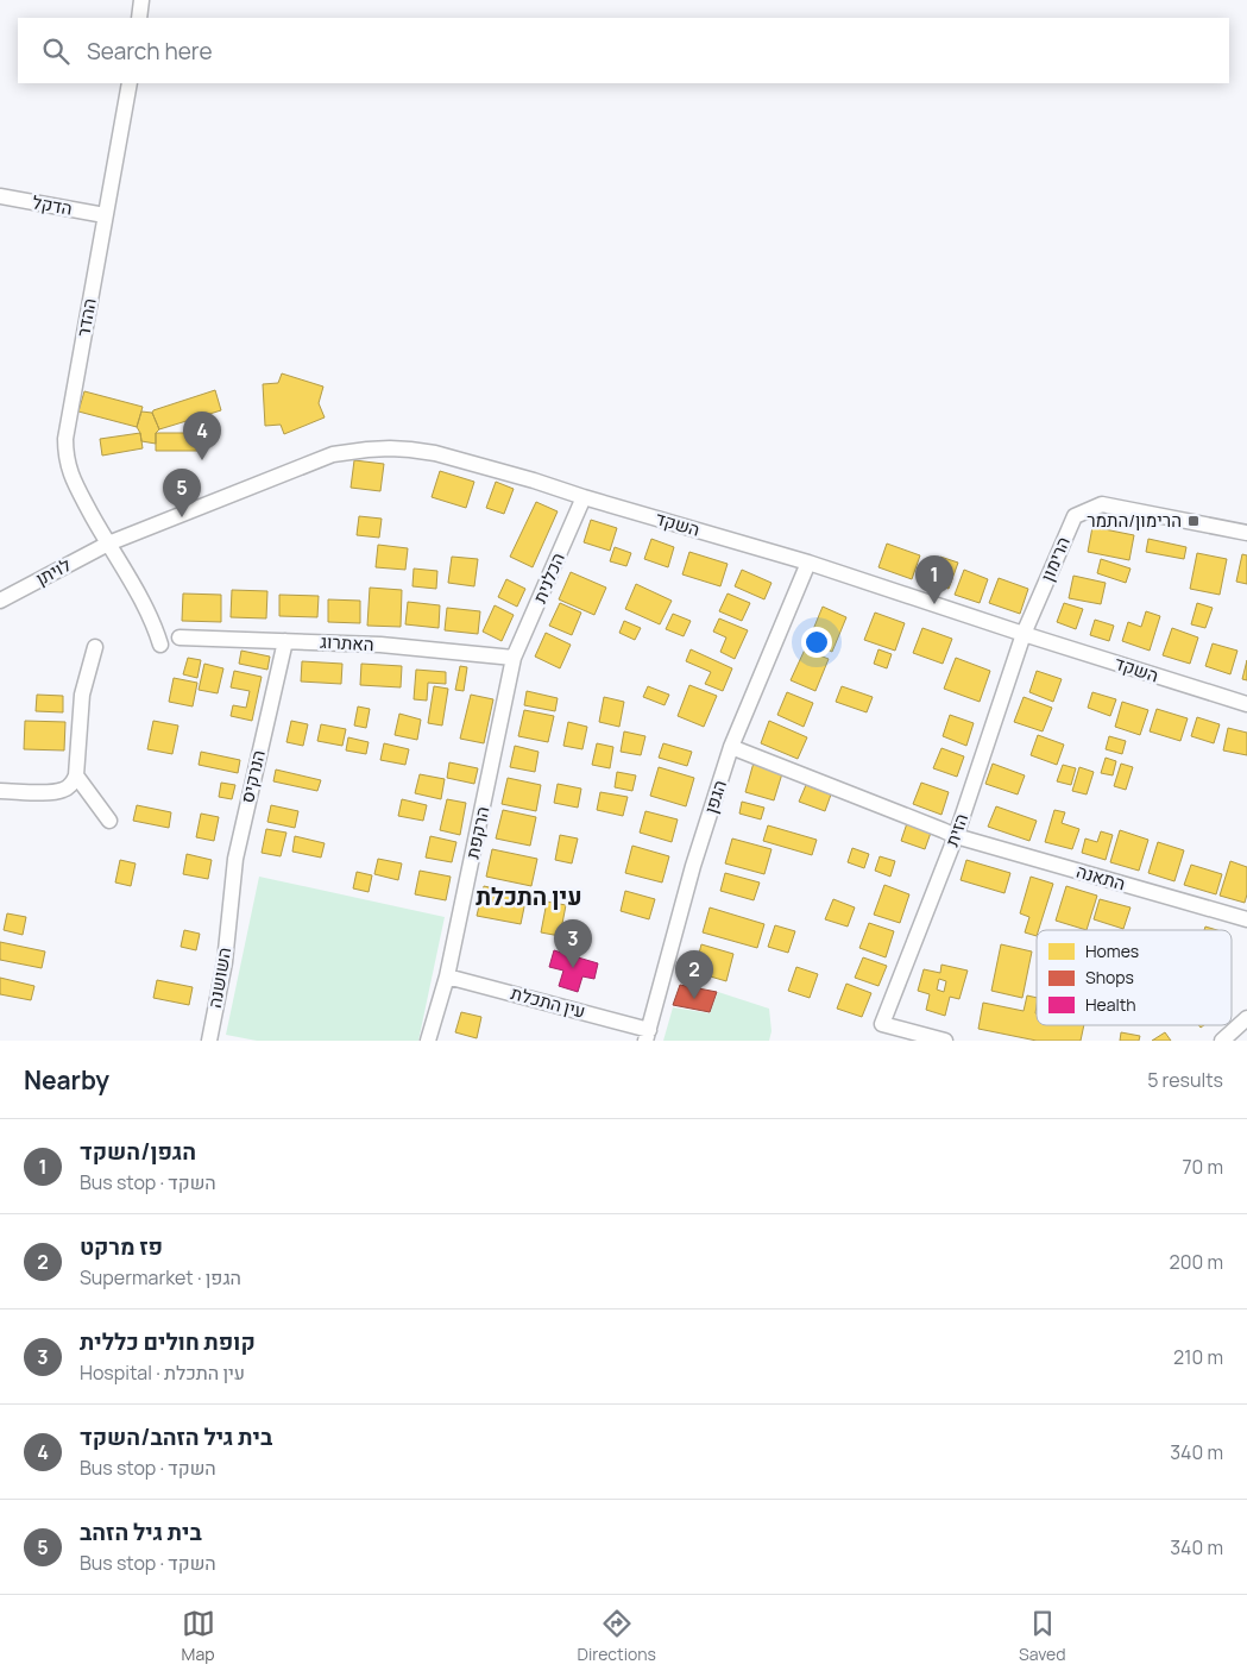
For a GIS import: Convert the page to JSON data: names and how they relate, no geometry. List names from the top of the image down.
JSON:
{
  "streets": {
    "street": [
      "הדקל",
      "ההדר",
      "השקד",
      "הרימון",
      "לויתן",
      "הכלנית",
      "האתרוג",
      "הנרקיס",
      "הגפן",
      "הזית",
      "הרקפת",
      "התאנה",
      "השושנה",
      "עין התכלת"
    ]
  },
  "crossings": [
    ["הדקל", "ההדר"],
    ["ההדר", "השקד"],
    ["ההדר", "לויתן"],
    ["השקד", "הרימון"],
    ["השקד", "לויתן"],
    ["השקד", "הכלנית"],
    ["השקד", "הגפן"],
    ["השקד", "הזית"],
    ["הרימון", "הזית"],
    ["הכלנית", "האתרוג"],
    ["הכלנית", "הרקפת"],
    ["האתרוג", "הנרקיס"],
    ["האתרוג", "הרקפת"],
    ["הנרקיס", "השושנה"],
    ["הגפן", "התאנה"],
    ["הגפן", "עין התכלת"],
    ["הזית", "התאנה"],
    ["הרקפת", "עין התכלת"]
  ],
  "districts": ["עין התכלת"],
  "places": {
    "transit": ["הרימון/התמר"]
  },
  "legend": ["Homes", "Shops", "Health"],
  "page": {
    "search": "Search here",
    "pins": [
      "4",
      "5",
      "1",
      "3",
      "2"
    ],
    "heading": ["Nearby", "5 results"],
    "list": [
      {
        "mark": "1",
        "name": "הגפן/השקד",
        "note": "Bus stop · השקד",
        "value": "70 m"
      },
      {
        "mark": "2",
        "name": "פז מרקט",
        "note": "Supermarket · הגפן",
        "value": "200 m"
      },
      {
        "mark": "3",
        "name": "קופת חולים כללית",
        "note": "Hospital · עין התכלת",
        "value": "210 m"
      },
      {
        "mark": "4",
        "name": "בית גיל הזהב/השקד",
        "note": "Bus stop · השקד",
        "value": "340 m"
      },
      {
        "mark": "5",
        "name": "בית גיל הזהב",
        "note": "Bus stop · השקד",
        "value": "340 m"
      }
    ],
    "nav": ["Map", "Directions", "Saved"]
  }
}
